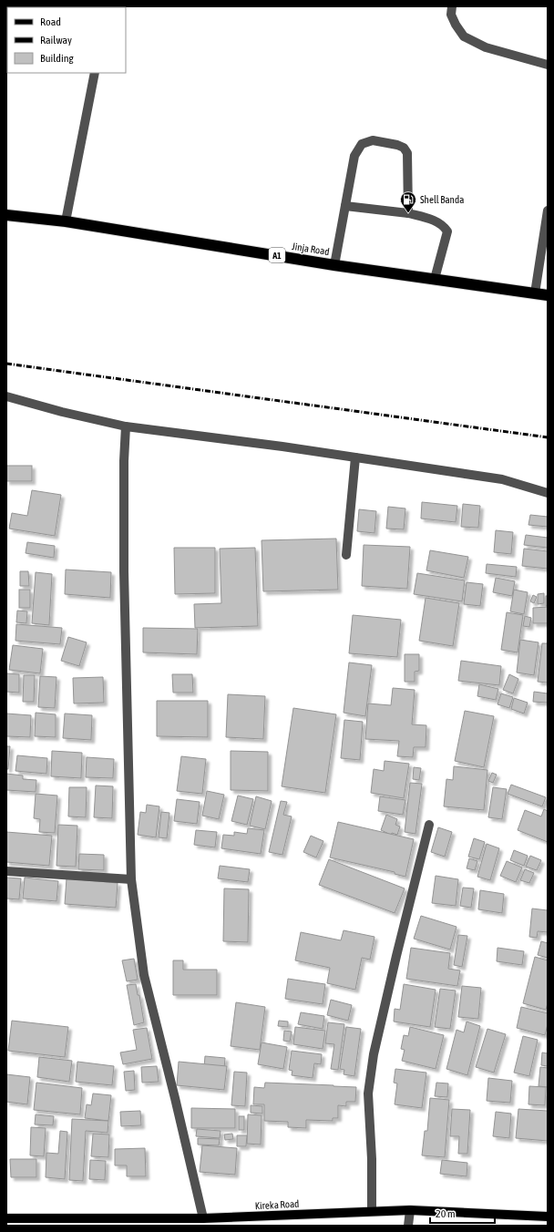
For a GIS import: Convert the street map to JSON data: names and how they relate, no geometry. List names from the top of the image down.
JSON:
{
  "streets": {
    "highway": ["Jinja Road", "A1"],
    "main road": ["Kireka Road"]
  },
  "places": {
    "fuel station": ["Shell Banda"]
  },
  "legend": ["Road", "Railway", "Building"],
  "scale_bar": "20 m"
}
